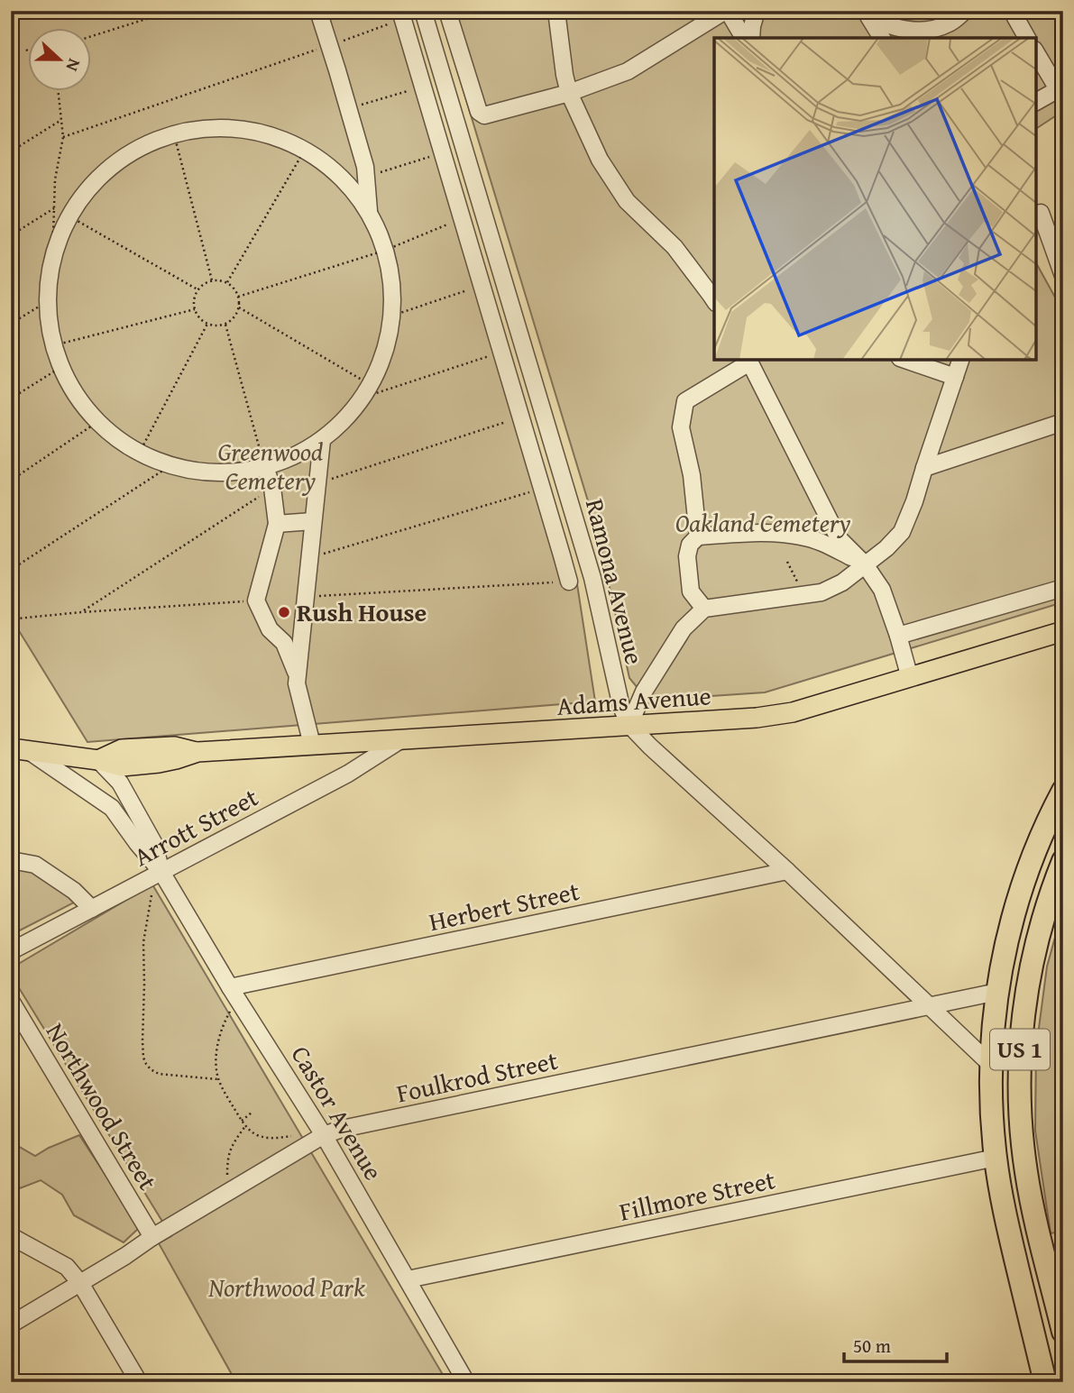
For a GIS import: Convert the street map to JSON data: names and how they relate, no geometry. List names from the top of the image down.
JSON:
{
  "streets": {
    "highway": ["US 1"],
    "main road": ["Adams Avenue", "Castor Avenue"],
    "street": [
      "Ramona Avenue",
      "Arrott Street",
      "Herbert Street",
      "Foulkrod Street",
      "Northwood Street",
      "Fillmore Street"
    ]
  },
  "crossings": [
    ["Ramona Avenue", "Adams Avenue"],
    ["Ramona Avenue", "Herbert Street"],
    ["Ramona Avenue", "US 1"],
    ["Ramona Avenue", "Foulkrod Street"],
    ["Adams Avenue", "Arrott Street"],
    ["Adams Avenue", "Castor Avenue"],
    ["Arrott Street", "Castor Avenue"],
    ["Herbert Street", "Castor Avenue"],
    ["US 1", "Foulkrod Street"],
    ["US 1", "Fillmore Street"],
    ["Foulkrod Street", "Northwood Street"],
    ["Foulkrod Street", "Castor Avenue"],
    ["Castor Avenue", "Fillmore Street"]
  ],
  "parks": ["Greenwood Cemetery", "Oakland Cemetery", "Northwood Park"],
  "places": ["Rush House"],
  "scale_bar": "50 m",
  "north": "right"
}
